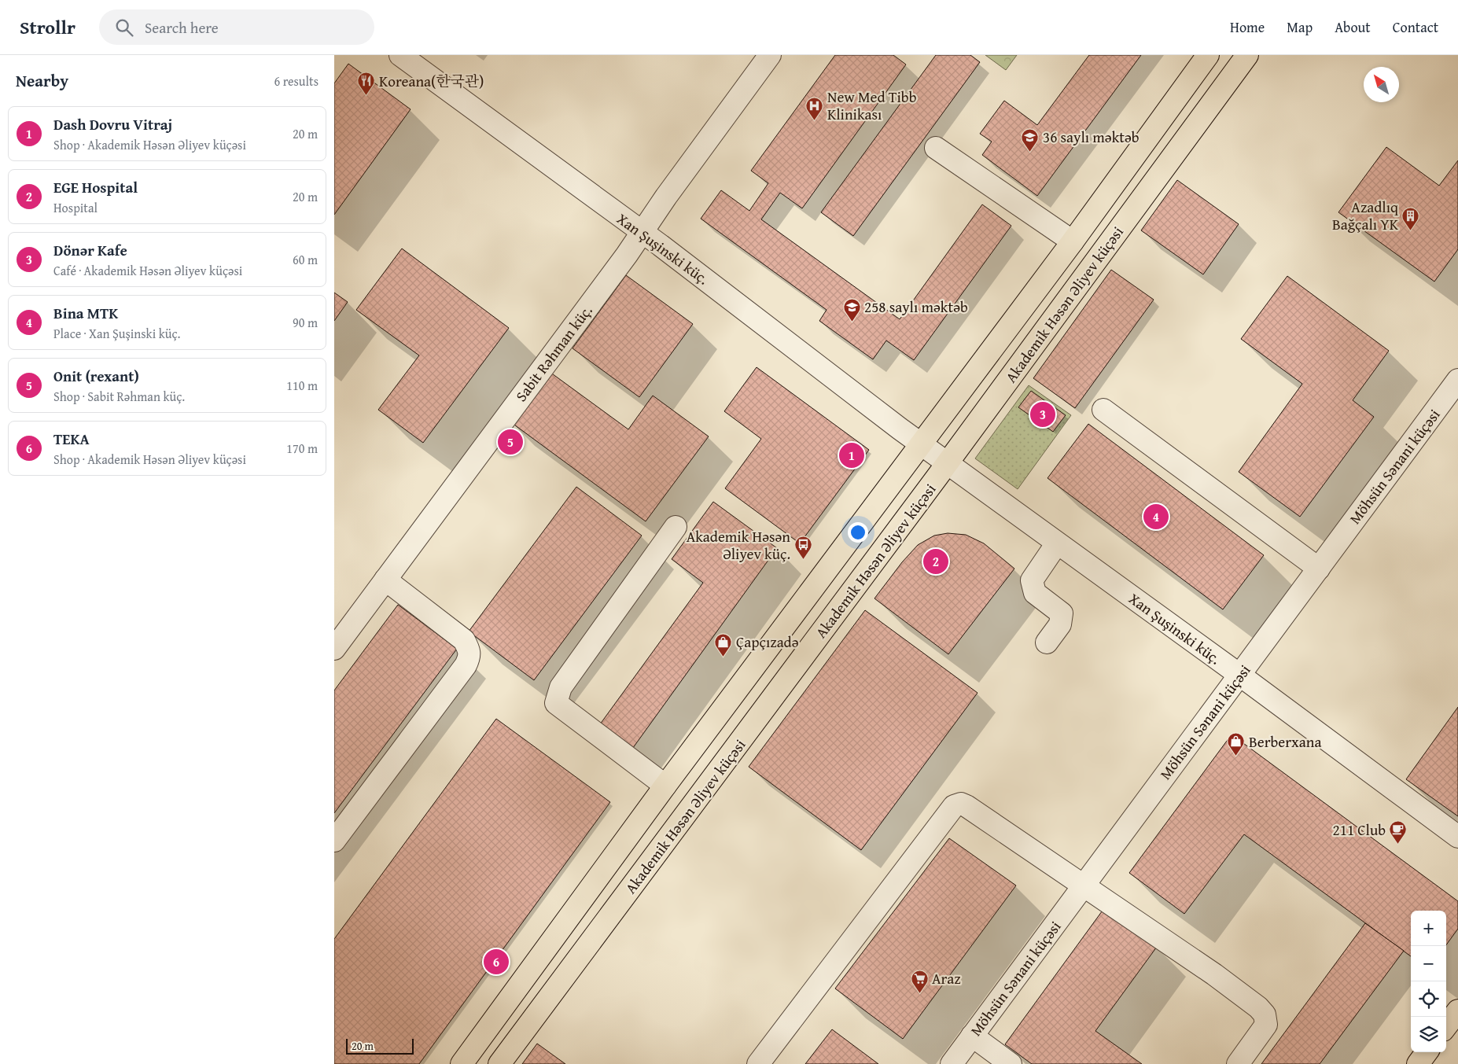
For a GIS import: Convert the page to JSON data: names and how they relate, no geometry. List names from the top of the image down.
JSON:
{
  "streets": {
    "main road": ["Akademik Həsən Əliyev küçəsi"],
    "street": ["Xan Şuşinski küç.", "Sabit Rəhman küç.", "Möhsün Sənani küçəsi"]
  },
  "crossings": [
    ["Xan Şuşinski küç.", "Akademik Həsən Əliyev küçəsi"],
    ["Xan Şuşinski küç.", "Sabit Rəhman küç."],
    ["Xan Şuşinski küç.", "Möhsün Sənani küçəsi"]
  ],
  "places": {
    "restaurant": ["Koreana(한국관)"],
    "hospital": ["New Med Tibb Klinikası"],
    "school or university": ["36 saylı məktəb", "258 saylı məktəb"],
    "building": ["Azadlıq Bağçalı YK"],
    "bus stop": ["Akademik Həsən Əliyev küç."],
    "shop": ["Çapçızadə", "Berberxana"],
    "cafe": ["211 Club"],
    "supermarket": ["Araz"]
  },
  "scale_bar": "20 m",
  "north": "top left",
  "page": {
    "header": "Strollr",
    "search": "Search here",
    "nav": [
      "Home",
      "Map",
      "About",
      "Contact"
    ],
    "heading": ["Nearby", "6 results"],
    "list": [
      {
        "mark": "1",
        "name": "Dash Dovru Vitraj",
        "note": "Shop · Akademik Həsən Əliyev küçəsi",
        "value": "20 m"
      },
      {
        "mark": "2",
        "name": "EGE Hospital",
        "note": "Hospital",
        "value": "20 m"
      },
      {
        "mark": "3",
        "name": "Dönər Kafe",
        "note": "Café · Akademik Həsən Əliyev küçəsi",
        "value": "60 m"
      },
      {
        "mark": "4",
        "name": "Bina MTK",
        "note": "Place · Xan Şuşinski küç.",
        "value": "90 m"
      },
      {
        "mark": "5",
        "name": "Onit (rexant)",
        "note": "Shop · Sabit Rəhman küç.",
        "value": "110 m"
      },
      {
        "mark": "6",
        "name": "TEKA",
        "note": "Shop · Akademik Həsən Əliyev küçəsi",
        "value": "170 m"
      }
    ],
    "pins": [
      "3",
      "5",
      "1",
      "4",
      "2",
      "6"
    ],
    "map_buttons": ["+", "−"],
    "scale": "20 m"
  }
}
